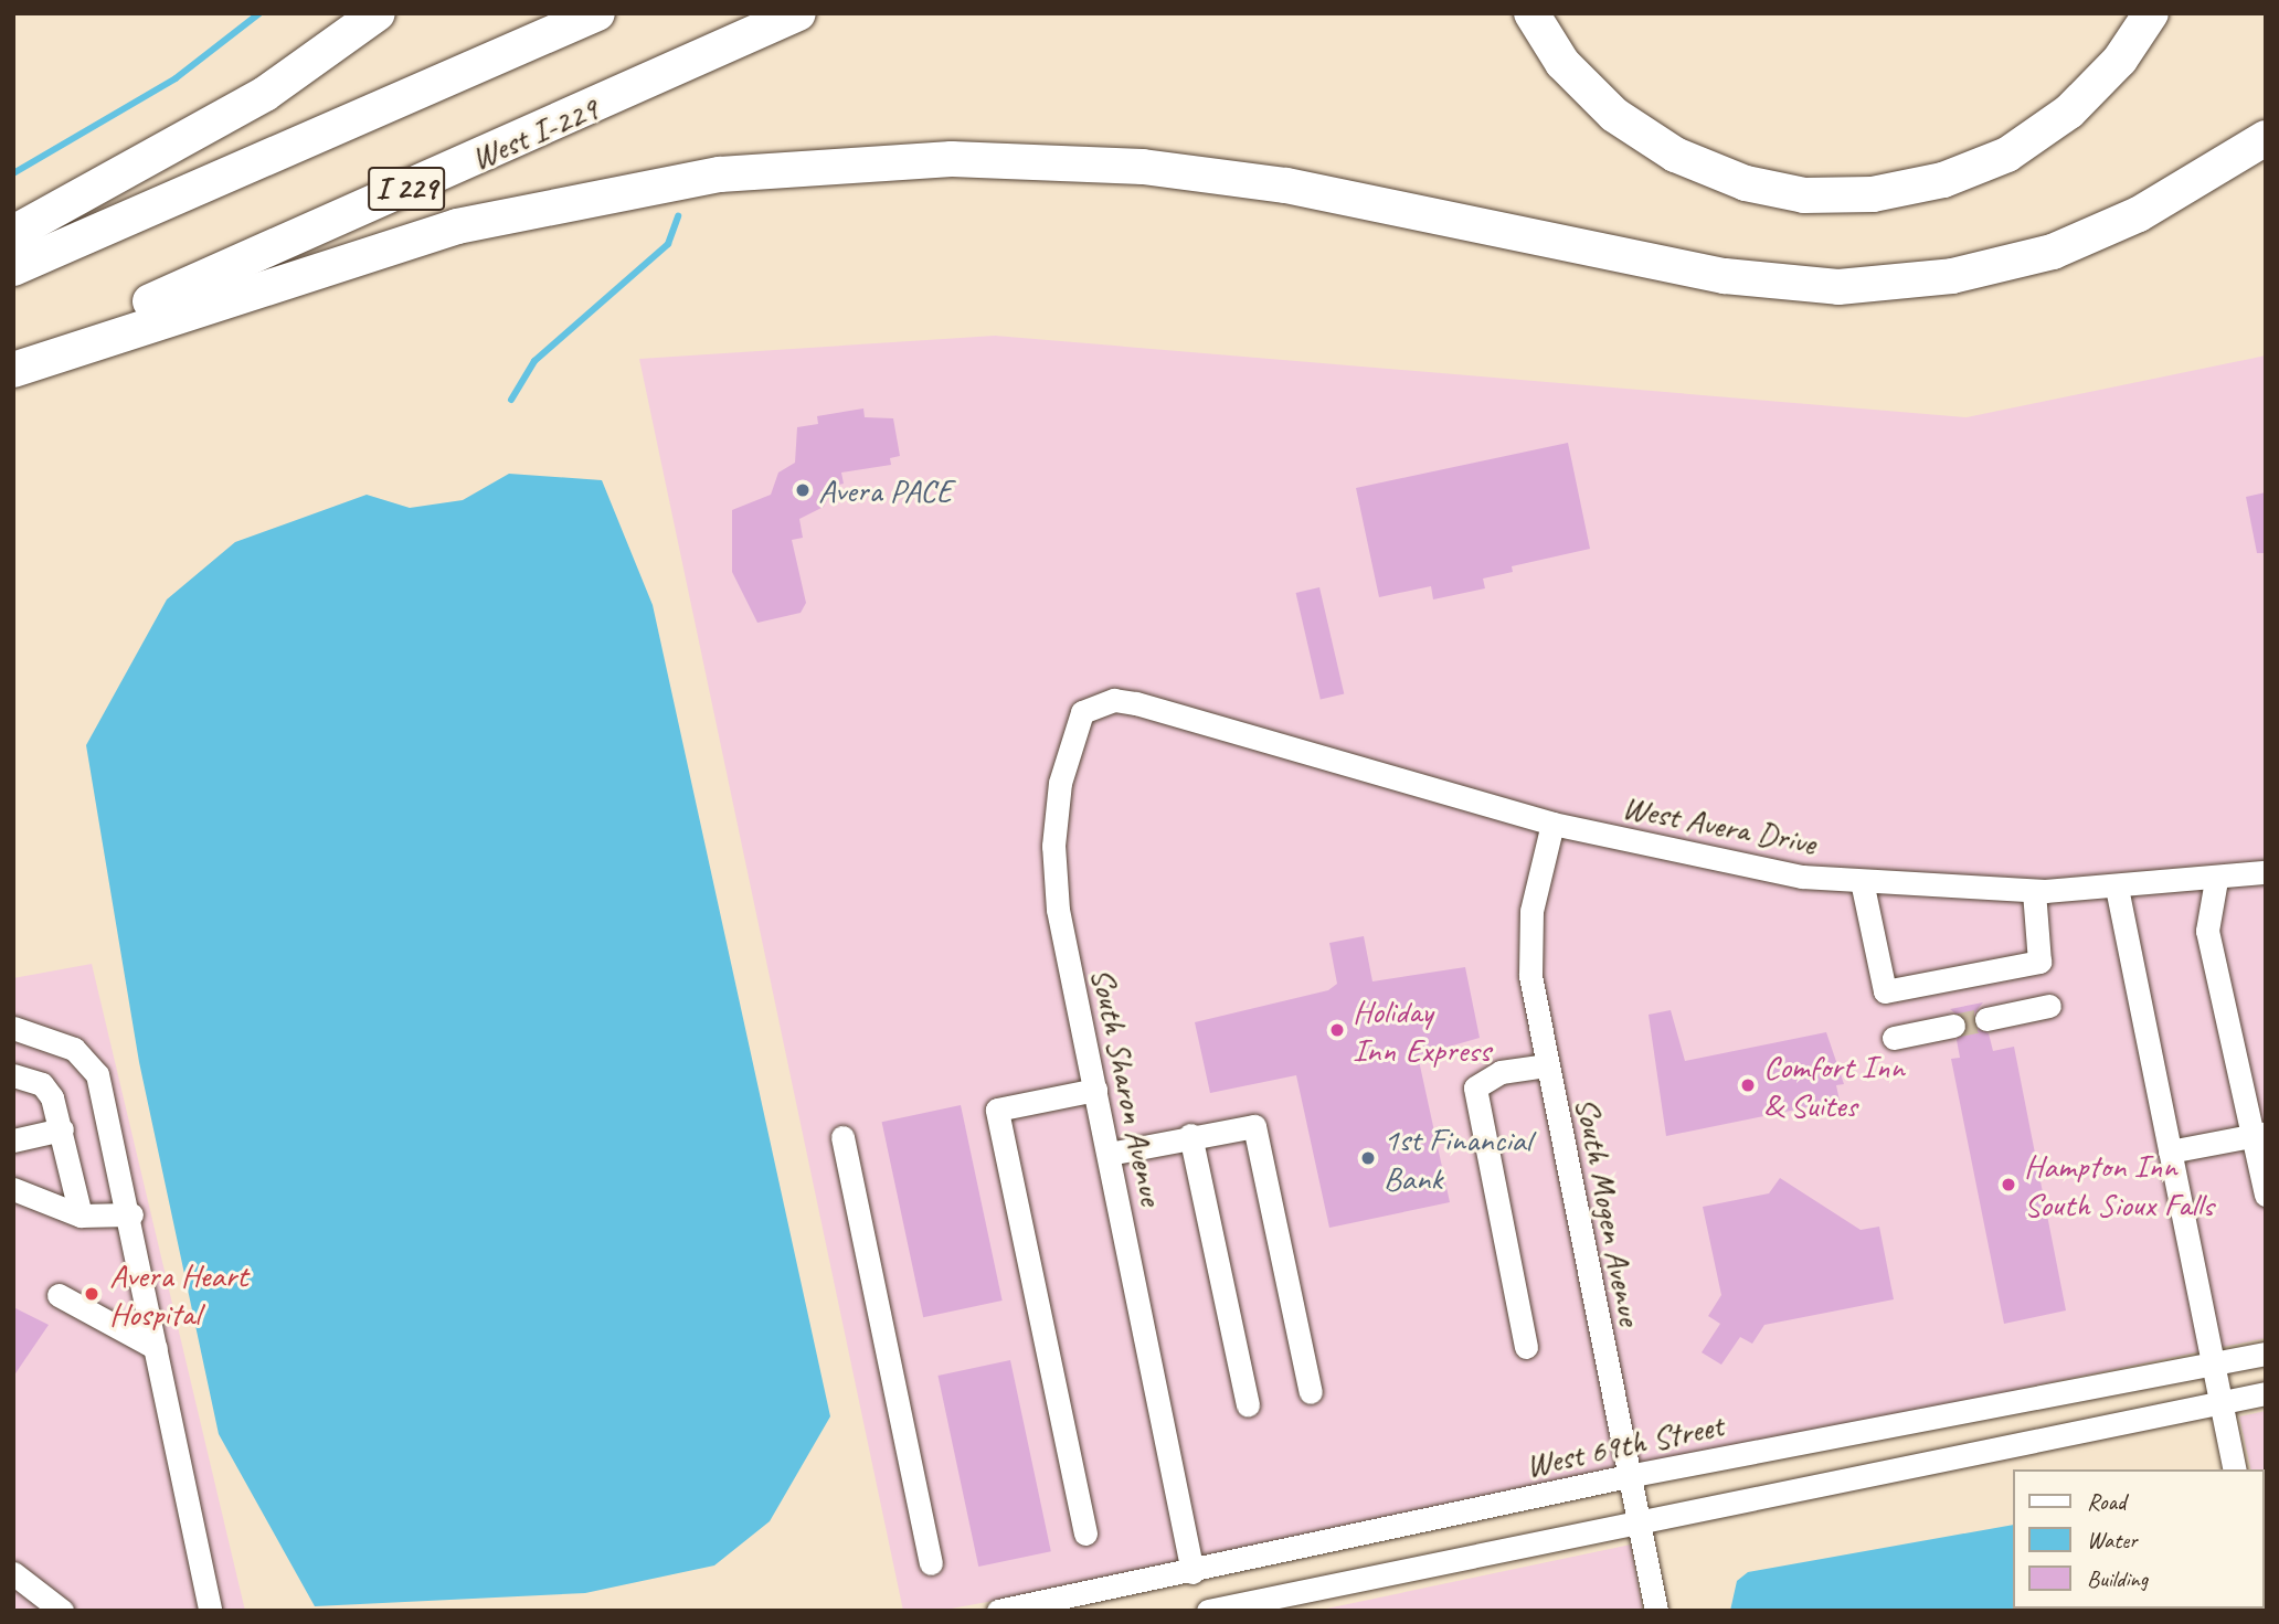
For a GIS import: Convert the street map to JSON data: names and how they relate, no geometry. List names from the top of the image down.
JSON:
{
  "streets": {
    "highway": ["West I-229", "I 229"],
    "street": [
      "West Avera Drive",
      "South Sharon Avenue",
      "South Mogen Avenue",
      "West 69th Street"
    ]
  },
  "crossings": [
    ["West Avera Drive", "South Sharon Avenue"],
    ["West Avera Drive", "South Mogen Avenue"],
    ["South Sharon Avenue", "West 69th Street"],
    ["South Mogen Avenue", "West 69th Street"]
  ],
  "places": [
    "Avera PACE",
    "Holiday Inn Express",
    "Comfort Inn & Suites",
    "1st Financial Bank",
    "Hampton Inn South Sioux Falls",
    "Avera Heart Hospital"
  ],
  "legend": ["Road", "Water", "Building"]
}
